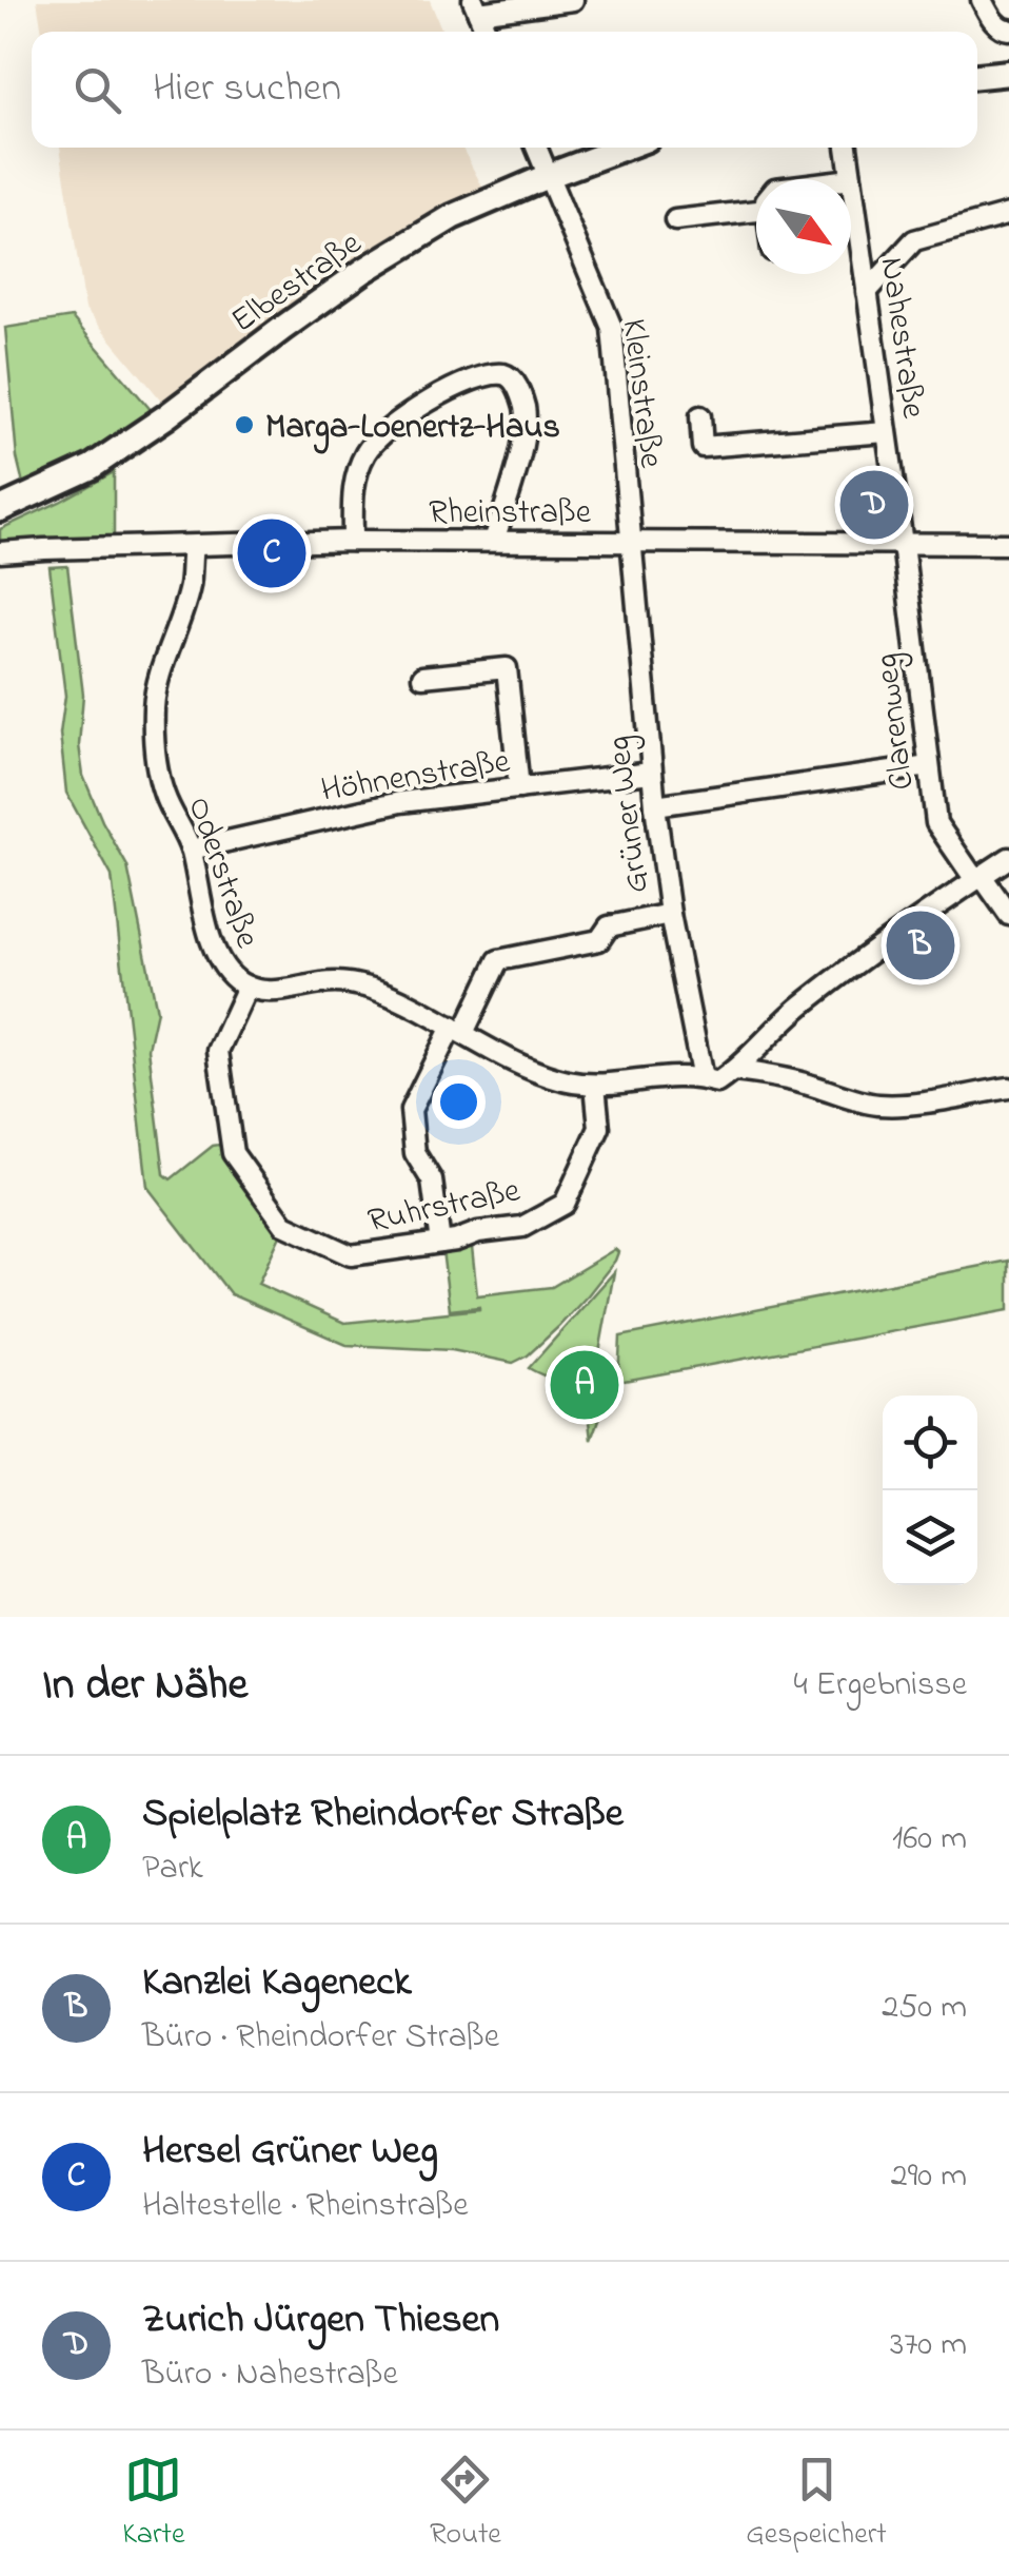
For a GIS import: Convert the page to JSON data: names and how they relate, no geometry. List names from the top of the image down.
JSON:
{
  "streets": {
    "main road": ["Elbestraße"],
    "street": [
      "Nahestraße",
      "Kleinstraße",
      "Rheinstraße",
      "Clarenweg",
      "Höhnenstraße",
      "Grüner Weg",
      "Oderstraße",
      "Ruhrstraße"
    ]
  },
  "crossings": [
    ["Elbestraße", "Kleinstraße"],
    ["Nahestraße", "Rheinstraße"],
    ["Nahestraße", "Clarenweg"],
    ["Kleinstraße", "Rheinstraße"],
    ["Kleinstraße", "Grüner Weg"],
    ["Rheinstraße", "Clarenweg"],
    ["Rheinstraße", "Grüner Weg"],
    ["Rheinstraße", "Oderstraße"],
    ["Höhnenstraße", "Grüner Weg"],
    ["Höhnenstraße", "Oderstraße"],
    ["Grüner Weg", "Oderstraße"],
    ["Oderstraße", "Ruhrstraße"]
  ],
  "places": ["Marga-Loenertz-Haus"],
  "north": "bottom right",
  "page": {
    "search": "Hier suchen",
    "pins": [
      "D",
      "C",
      "B",
      "A"
    ],
    "heading": ["In der Nähe", "4 Ergebnisse"],
    "list": [
      {
        "mark": "A",
        "name": "Spielplatz Rheindorfer Straße",
        "note": "Park",
        "value": "160 m"
      },
      {
        "mark": "B",
        "name": "Kanzlei Kageneck",
        "note": "Büro · Rheindorfer Straße",
        "value": "250 m"
      },
      {
        "mark": "C",
        "name": "Hersel Grüner Weg",
        "note": "Haltestelle · Rheinstraße",
        "value": "290 m"
      },
      {
        "mark": "D",
        "name": "Zurich Jürgen Thiesen",
        "note": "Büro · Nahestraße",
        "value": "370 m"
      }
    ],
    "nav": ["Karte", "Route", "Gespeichert"]
  }
}
